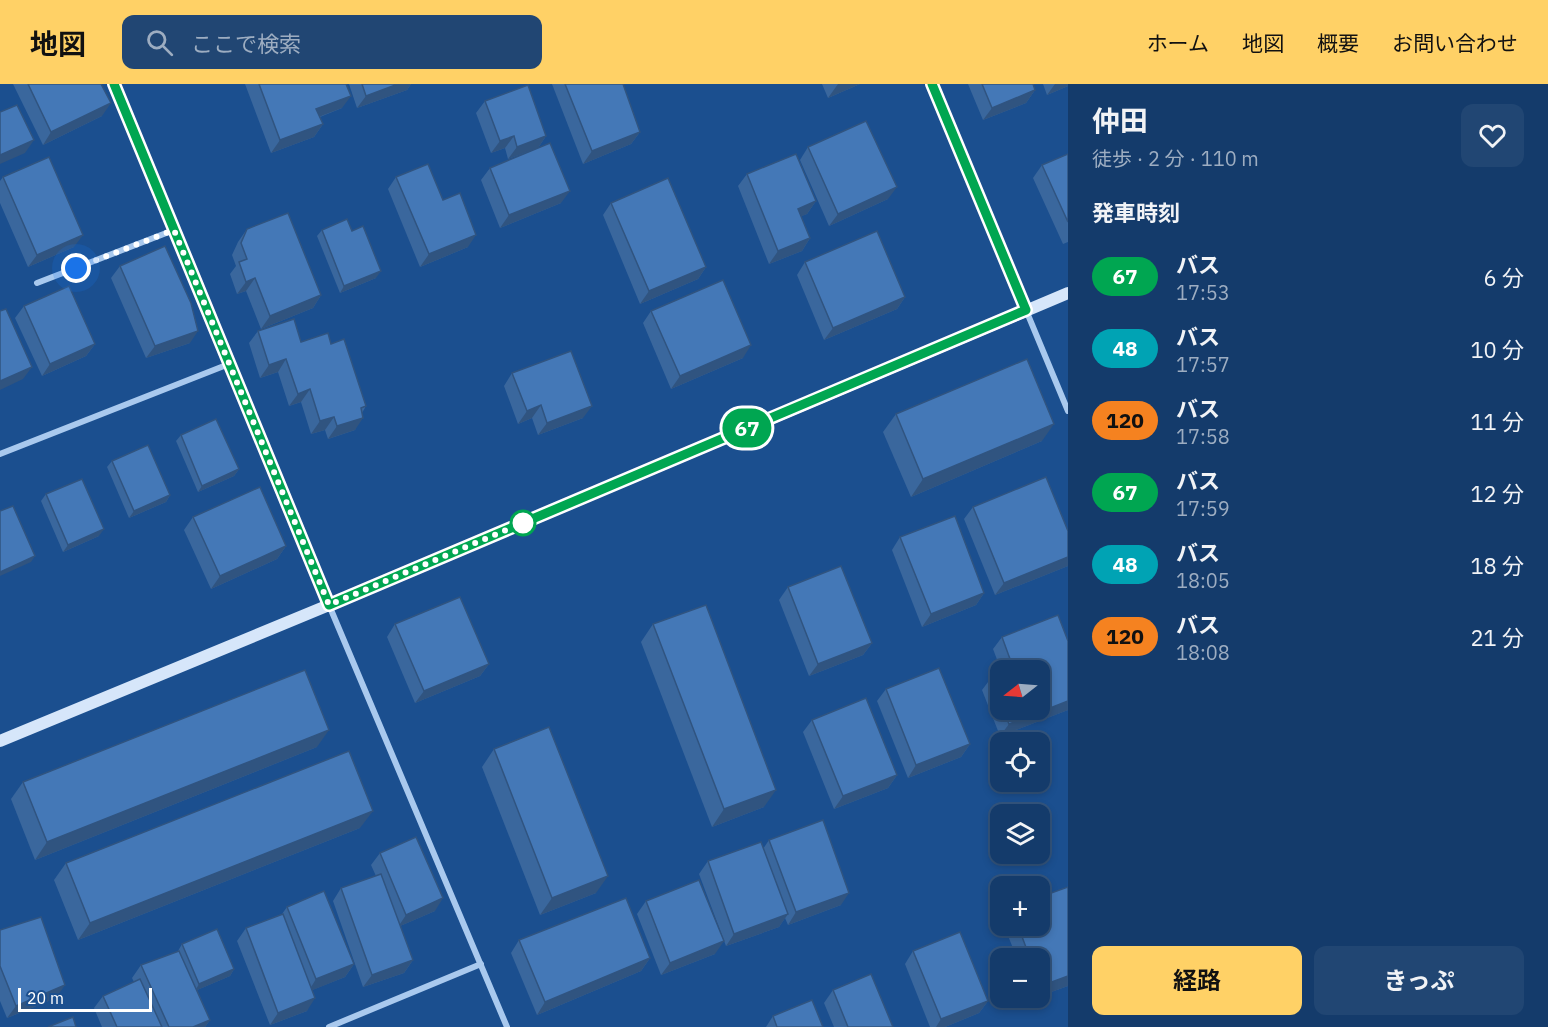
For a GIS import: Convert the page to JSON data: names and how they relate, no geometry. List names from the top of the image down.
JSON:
{
  "lines": ["bus line 67"],
  "scale_bar": "20 m",
  "north": "left",
  "page": {
    "header": "地図",
    "search": "ここで検索",
    "nav": [
      "ホーム",
      "地図",
      "概要",
      "お問い合わせ"
    ],
    "on_map": "67",
    "heading": [
      ["仲田", "徒歩 · 2 分 · 110 m"],
      "発車時刻"
    ],
    "list": [
      {
        "mark": "67",
        "name": "バス",
        "note": "17:53",
        "value": "6 分"
      },
      {
        "mark": "48",
        "name": "バス",
        "note": "17:57",
        "value": "10 分"
      },
      {
        "mark": "120",
        "name": "バス",
        "note": "17:58",
        "value": "11 分"
      },
      {
        "mark": "67",
        "name": "バス",
        "note": "17:59",
        "value": "12 分"
      },
      {
        "mark": "48",
        "name": "バス",
        "note": "18:05",
        "value": "18 分"
      },
      {
        "mark": "120",
        "name": "バス",
        "note": "18:08",
        "value": "21 分"
      }
    ],
    "map_buttons": ["+", "−"],
    "buttons": ["経路", "きっぷ"],
    "scale": "20 m"
  }
}
